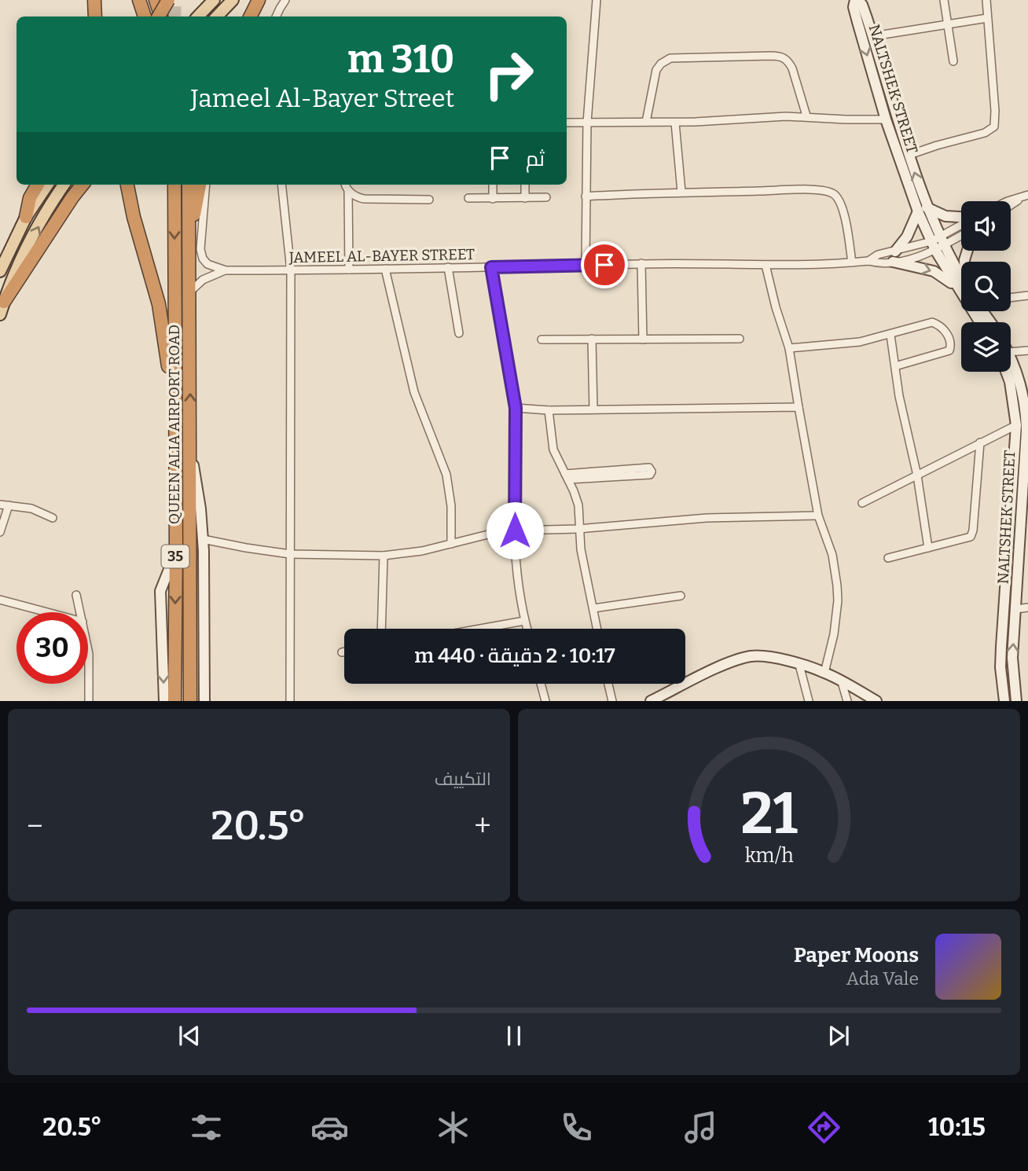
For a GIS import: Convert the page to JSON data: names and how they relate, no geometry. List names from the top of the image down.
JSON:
{
  "streets": {
    "highway": ["QUEEN ALIA AIRPORT ROAD", "35"],
    "main road": ["NALTSHEK STREET"],
    "street": ["JAMEEL AL-BAYER STREET"]
  },
  "crossings": [
    ["NALTSHEK STREET", "JAMEEL AL-BAYER STREET"],
    ["JAMEEL AL-BAYER STREET", "QUEEN ALIA AIRPORT ROAD"]
  ],
  "page": {
    "turn": ["310 m", "Jameel Al-Bayer Street"],
    "then": "ثم",
    "limit": "30",
    "trip": "10:17 · 2 دقيقة · 440 m",
    "tile": "التكييف",
    "heat": ["−", "20.5°", "+"],
    "song": ["Paper Moons", "Ada Vale"],
    "tabs": ["10:15", "20.5°"],
    "gauge": ["21", "km/h"]
  }
}
